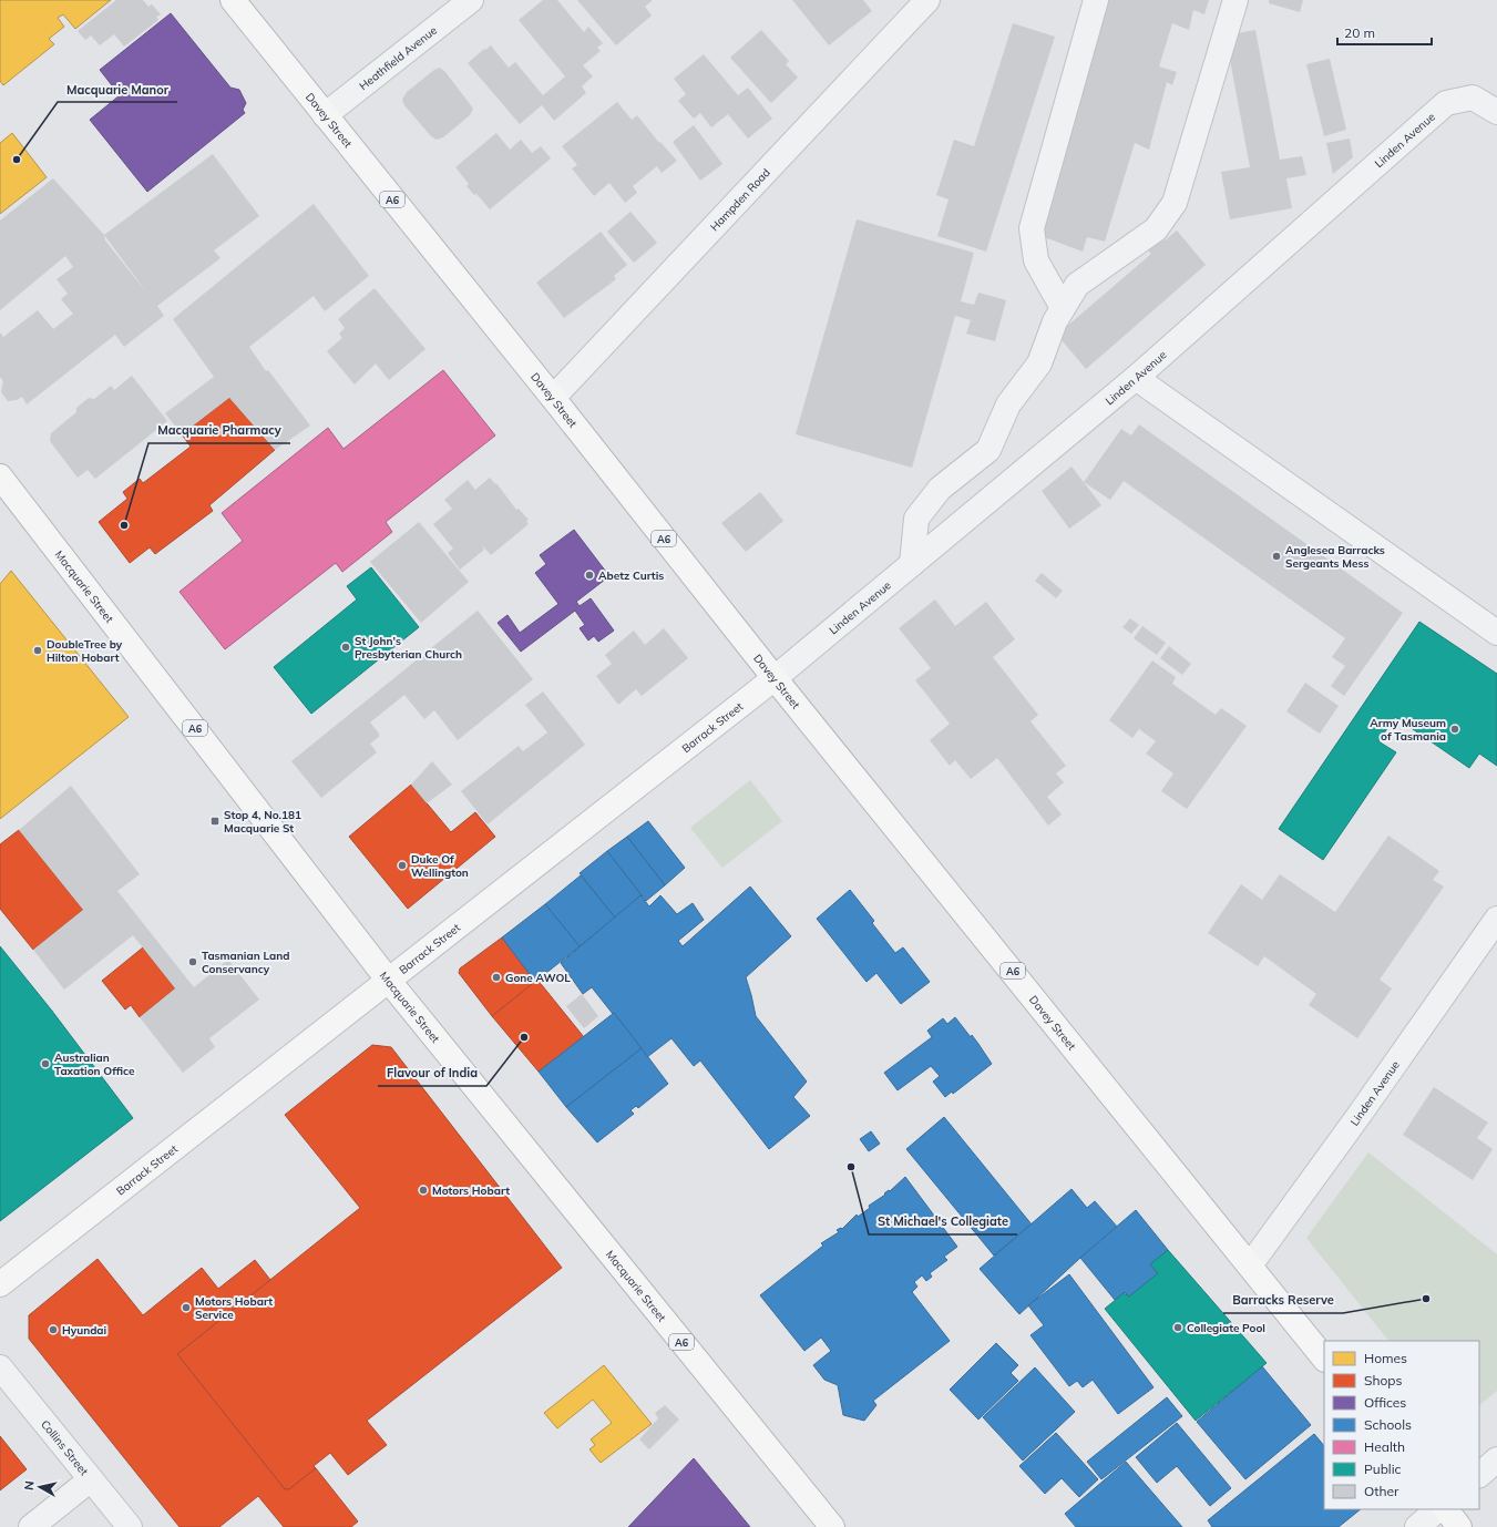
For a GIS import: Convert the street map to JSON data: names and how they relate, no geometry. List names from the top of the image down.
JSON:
{
  "streets": {
    "main road": [
      "Davey Street",
      "A6",
      "Macquarie Street",
      "Barrack Street"
    ],
    "street": [
      "Heathfield Avenue",
      "Linden Avenue",
      "Hampden Road",
      "Collins Street"
    ]
  },
  "crossings": [
    ["Heathfield Avenue", "Davey Street"],
    ["Davey Street", "Linden Avenue"],
    ["Davey Street", "Hampden Road"],
    ["Davey Street", "Barrack Street"],
    ["Linden Avenue", "Barrack Street"],
    ["Macquarie Street", "Barrack Street"]
  ],
  "places": {
    "other": [
      "Macquarie Manor",
      "Macquarie Pharmacy",
      "Anglesea Barracks Sergeants Mess",
      "Abetz Curtis",
      "St John's Presbyterian Church",
      "DoubleTree by Hilton Hobart",
      "Army Museum of Tasmania",
      "Duke Of Wellington",
      "Tasmanian Land Conservancy",
      "Gone AWOL",
      "Flavour of India",
      "Australian Taxation Office",
      "St Michael's Collegiate",
      "Motors Hobart",
      "Barracks Reserve",
      "Motors Hobart Service",
      "Collegiate Pool",
      "Hyundai"
    ],
    "transit": ["Stop 4, No.181 Macquarie St"]
  },
  "legend": [
    "Homes",
    "Shops",
    "Offices",
    "Schools",
    "Health",
    "Public",
    "Other"
  ],
  "scale_bar": "20 m",
  "north": "left"
}
